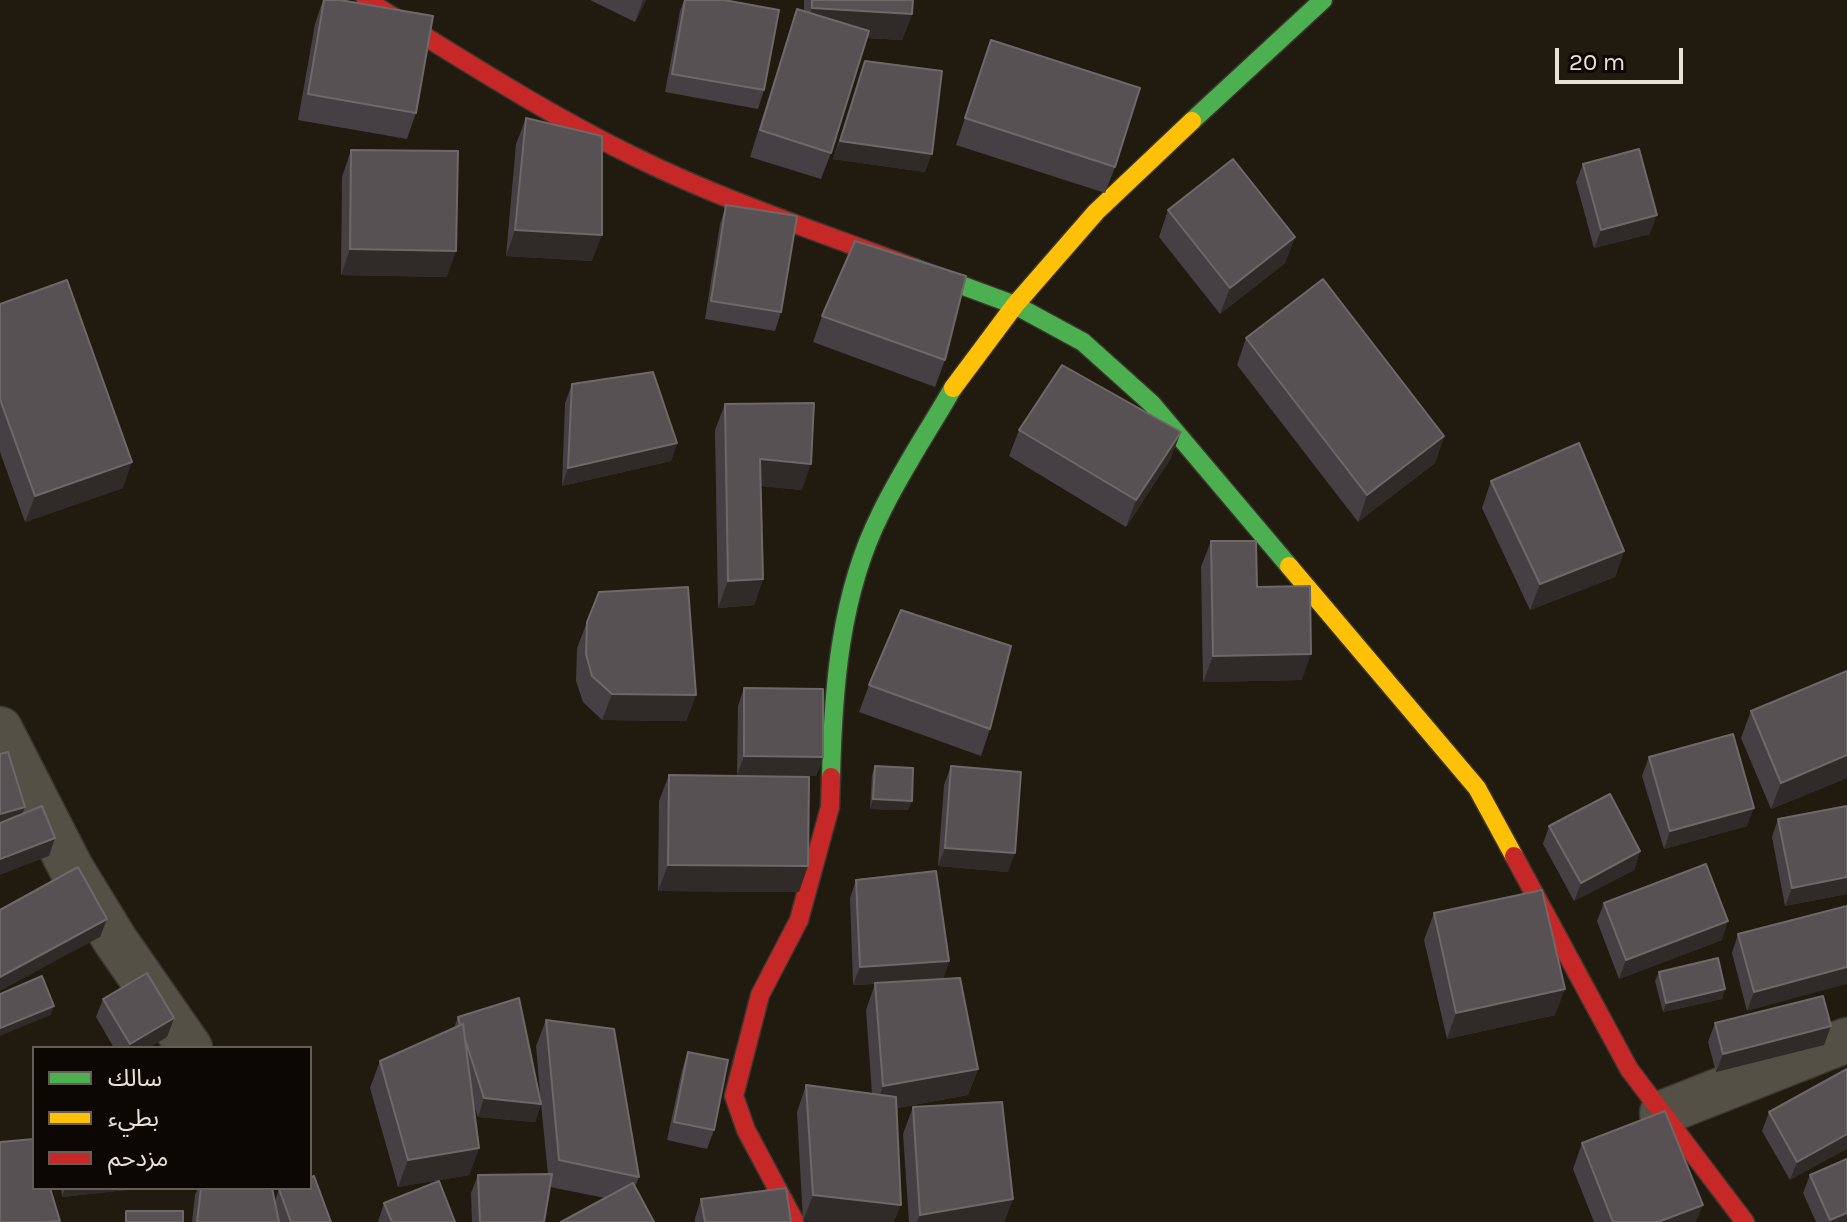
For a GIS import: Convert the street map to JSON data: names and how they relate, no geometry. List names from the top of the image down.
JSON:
{
  "legend": ["سالك", "بطيء", "مزدحم"],
  "scale_bar": "20 m"
}
